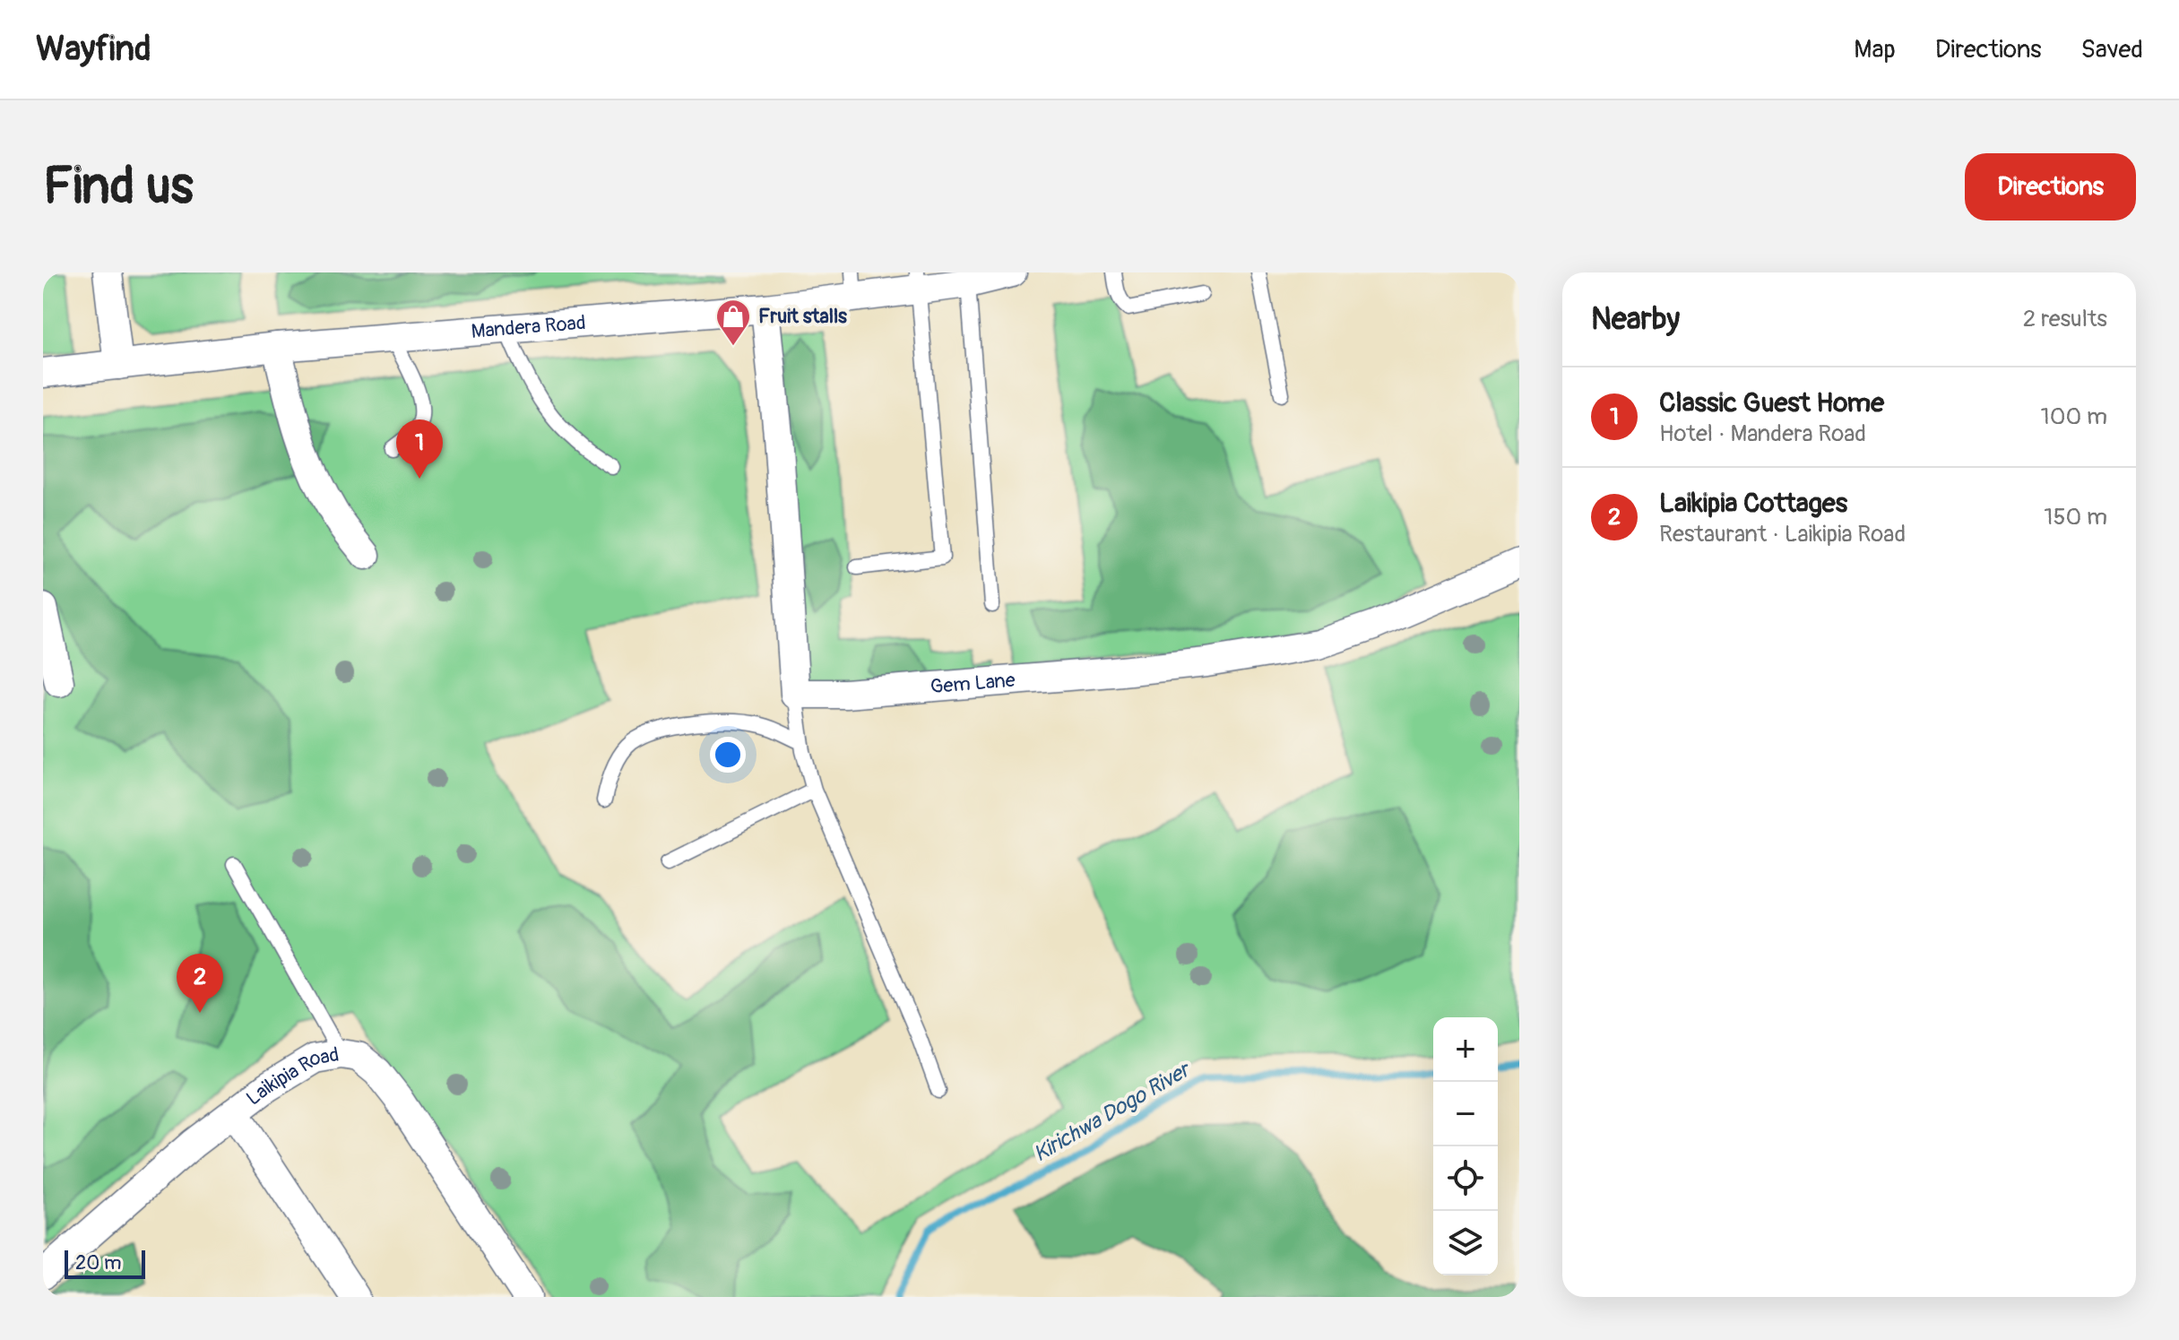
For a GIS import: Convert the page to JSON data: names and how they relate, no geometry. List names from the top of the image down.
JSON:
{
  "streets": {
    "street": ["Mandera Road", "Gem Lane", "Laikipia Road"]
  },
  "water": ["Kirichwa Dogo River"],
  "places": {
    "shop": ["Fruit stalls"]
  },
  "scale_bar": "20 m",
  "page": {
    "header": "Wayfind",
    "nav": ["Map", "Directions", "Saved"],
    "buttons": "Directions",
    "title": "Find us",
    "heading": ["Nearby", "2 results"],
    "list": [
      {
        "mark": "1",
        "name": "Classic Guest Home",
        "note": "Hotel · Mandera Road",
        "value": "100 m"
      },
      {
        "mark": "2",
        "name": "Laikipia Cottages",
        "note": "Restaurant · Laikipia Road",
        "value": "150 m"
      }
    ],
    "pins": ["1", "2"],
    "map_buttons": ["+", "−"],
    "scale": "20 m"
  }
}
